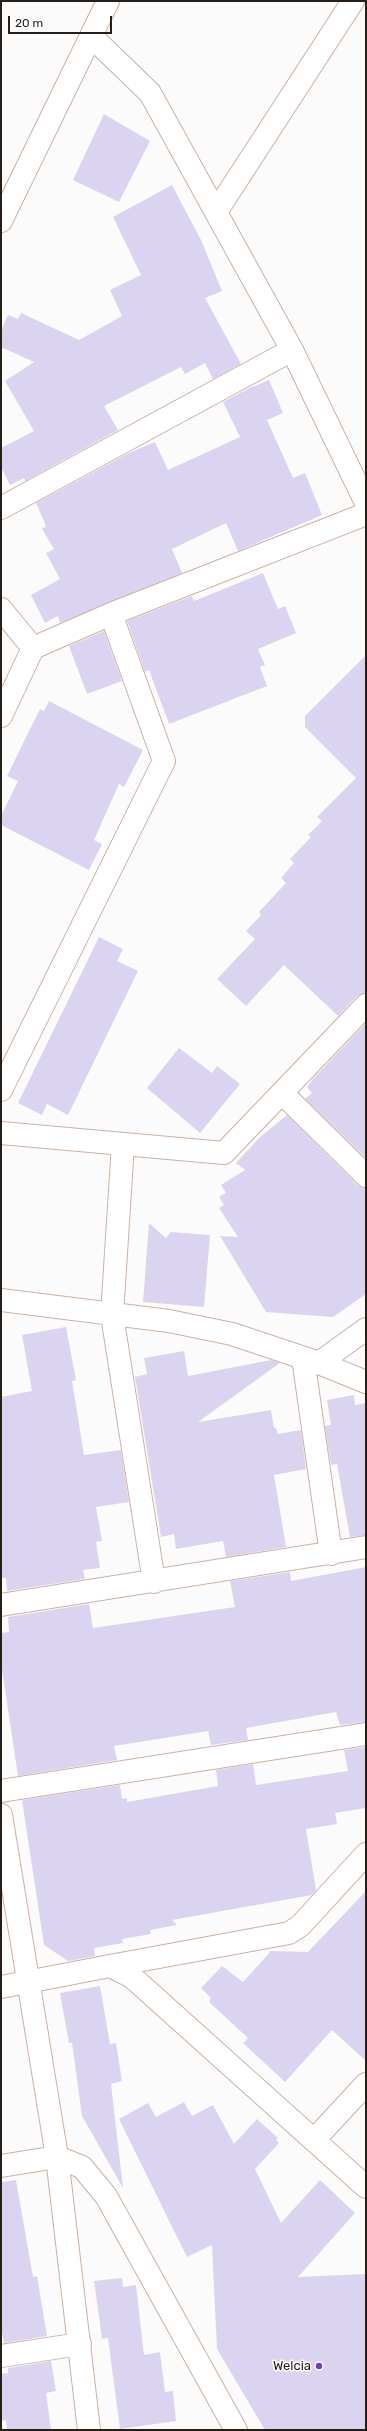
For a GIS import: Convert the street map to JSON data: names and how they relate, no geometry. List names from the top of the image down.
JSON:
{
  "places": ["Welcia"],
  "scale_bar": "20 m"
}
